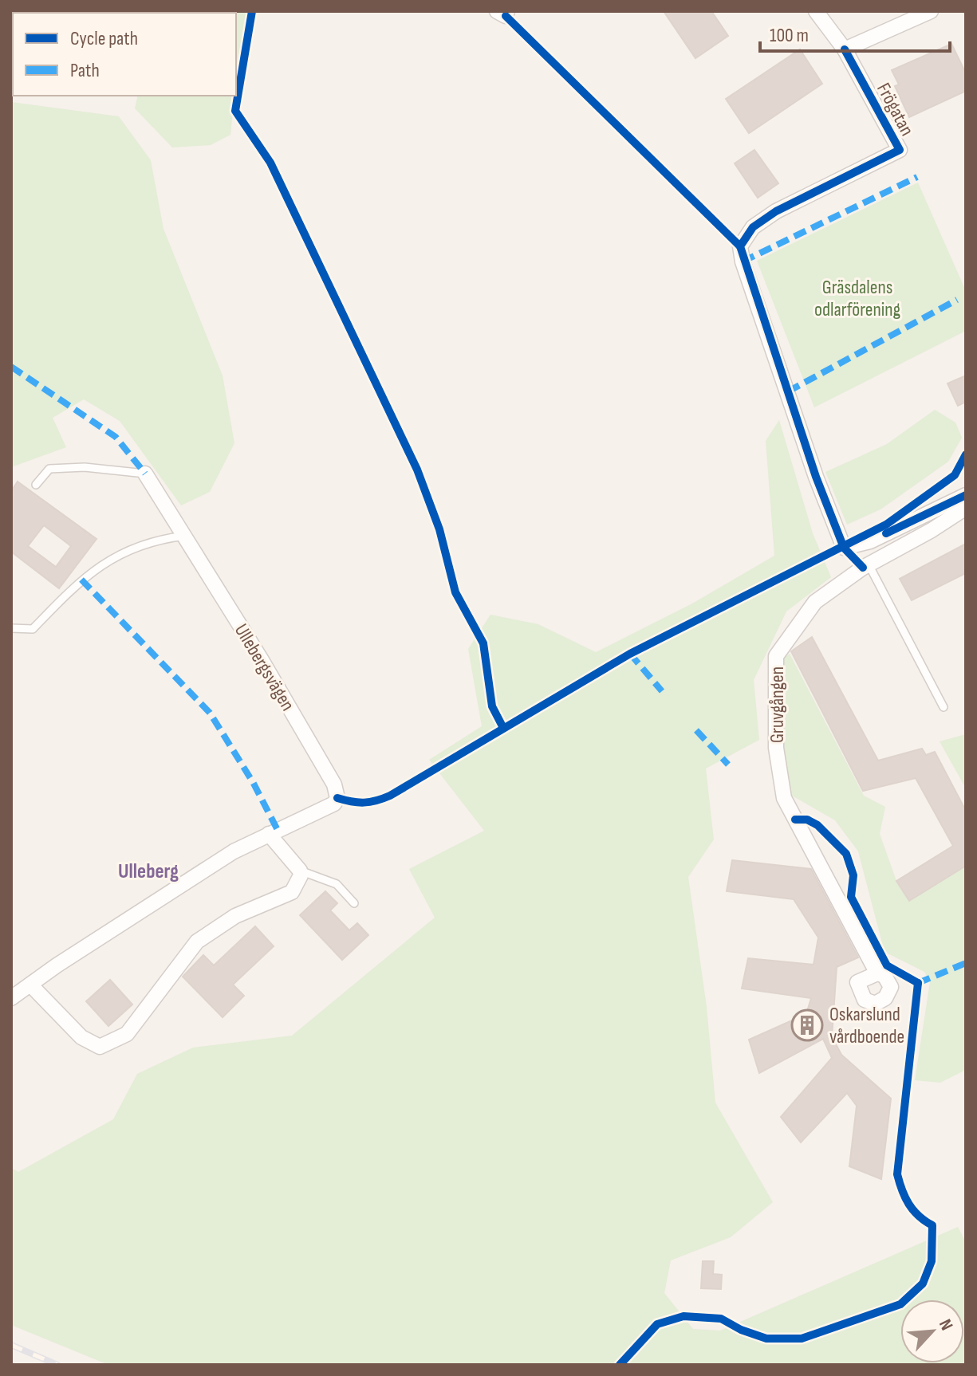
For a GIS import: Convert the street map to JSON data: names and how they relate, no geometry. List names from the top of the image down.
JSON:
{
  "streets": {
    "street": ["Frögatan", "Ullebergsvägen", "Gruvgången"]
  },
  "districts": ["Ulleberg"],
  "parks": ["Gräsdalens odlarförening"],
  "places": {
    "building": ["Oskarslund vårdboende"]
  },
  "legend": ["Cycle path", "Path"],
  "scale_bar": "100 m",
  "north": "top right"
}
